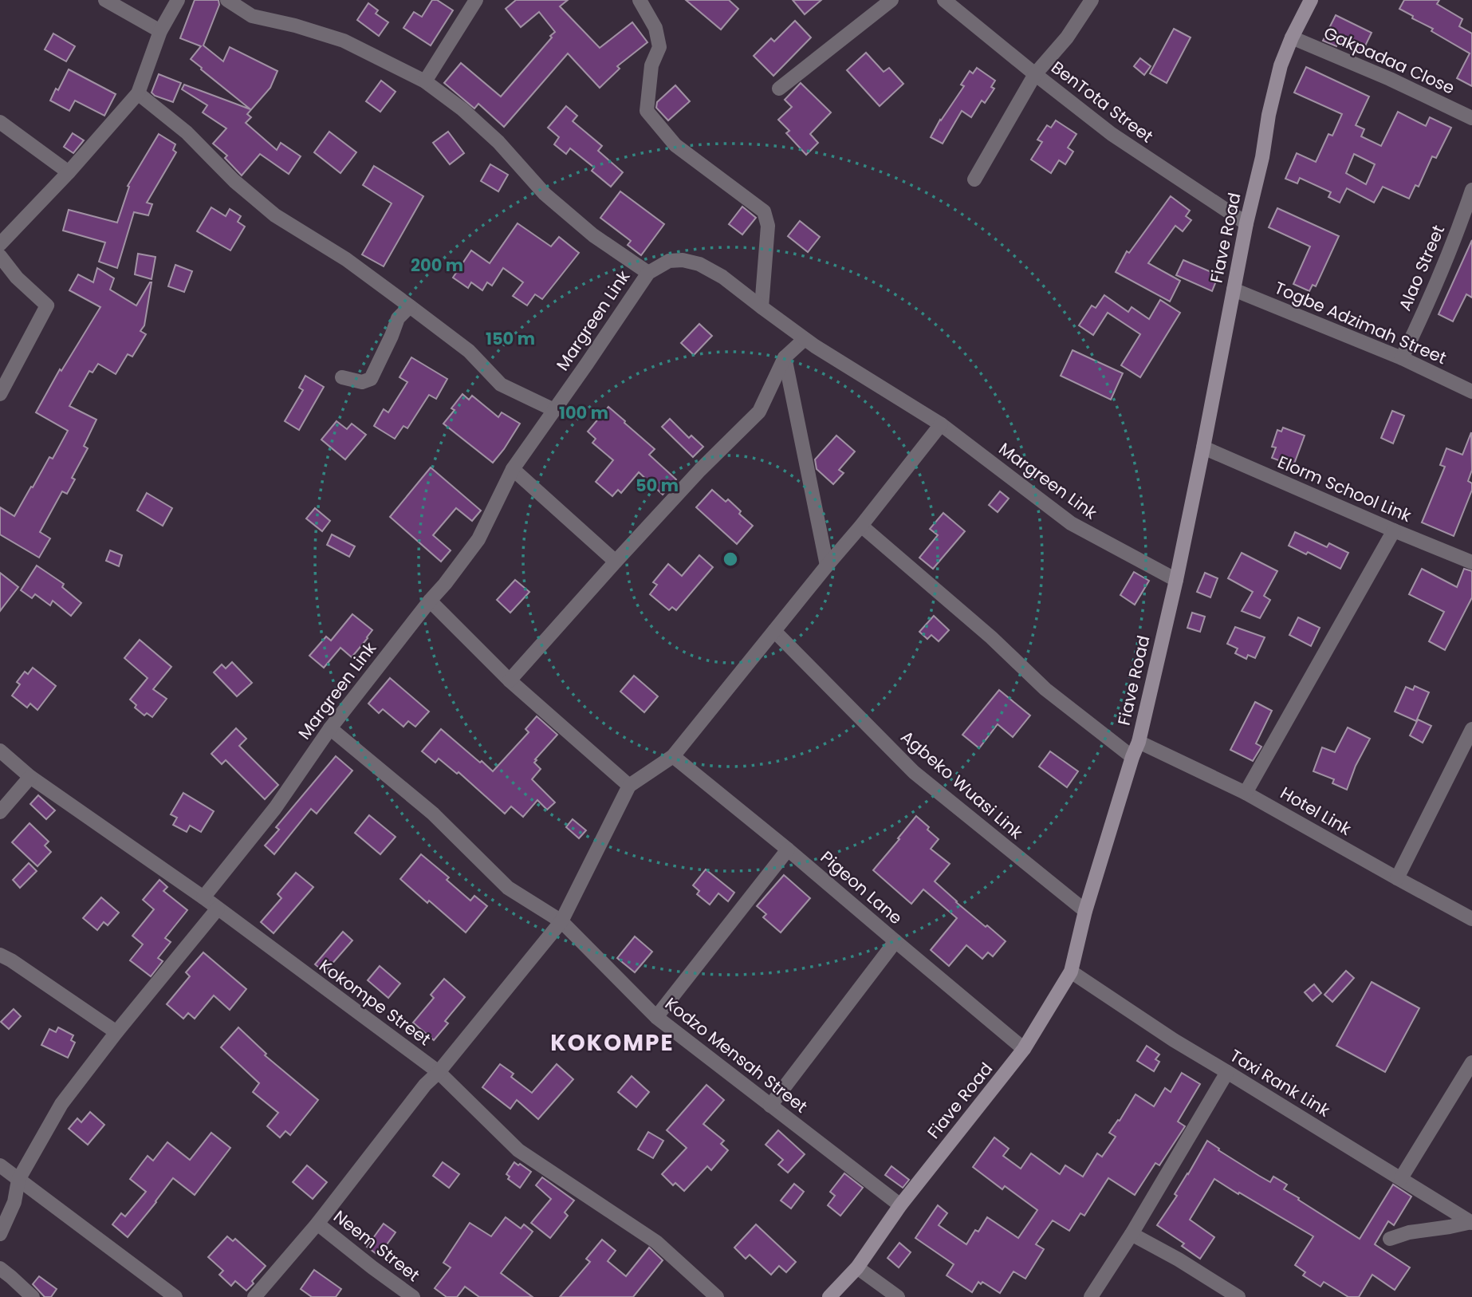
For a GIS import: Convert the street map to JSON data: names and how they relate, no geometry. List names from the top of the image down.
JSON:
{
  "streets": {
    "street": [
      "Gakpadaa Close",
      "BenTota Street",
      "Fiave Road",
      "Alao Street",
      "Margreen Link",
      "Togbe Adzimah Street",
      "Elorm School Link",
      "Agbeko Wuasi Link",
      "Hotel Link",
      "Pigeon Lane",
      "Kokompe Street",
      "Kodzo Mensah Street",
      "Taxi Rank Link",
      "Neem Street"
    ]
  },
  "crossings": [
    ["Gakpadaa Close", "Fiave Road"],
    ["BenTota Street", "Fiave Road"],
    ["Fiave Road", "Margreen Link"],
    ["Fiave Road", "Togbe Adzimah Street"],
    ["Fiave Road", "Elorm School Link"],
    ["Fiave Road", "Agbeko Wuasi Link"],
    ["Fiave Road", "Hotel Link"],
    ["Fiave Road", "Pigeon Lane"],
    ["Fiave Road", "Kodzo Mensah Street"],
    ["Fiave Road", "Taxi Rank Link"],
    ["Alao Street", "Togbe Adzimah Street"],
    ["Margreen Link", "Kokompe Street"],
    ["Margreen Link", "Kodzo Mensah Street"]
  ],
  "districts": ["KOKOMPE"],
  "rings": [
    "200 m",
    "150 m",
    "100 m",
    "50 m"
  ]
}
